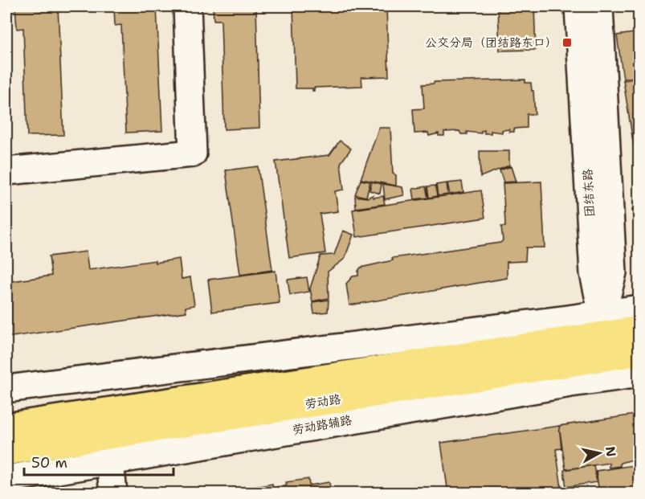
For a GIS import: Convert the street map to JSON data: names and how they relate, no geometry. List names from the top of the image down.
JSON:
{
  "streets": {
    "main road": ["劳动路"],
    "street": ["团结东路", "劳动路辅路"]
  },
  "crossings": [
    ["团结东路", "劳动路"],
    ["团结东路", "劳动路辅路"],
    ["劳动路", "劳动路辅路"]
  ],
  "places": {
    "transit": ["公交分局（团结路东口）"]
  },
  "scale_bar": "50 m",
  "north": "right"
}
